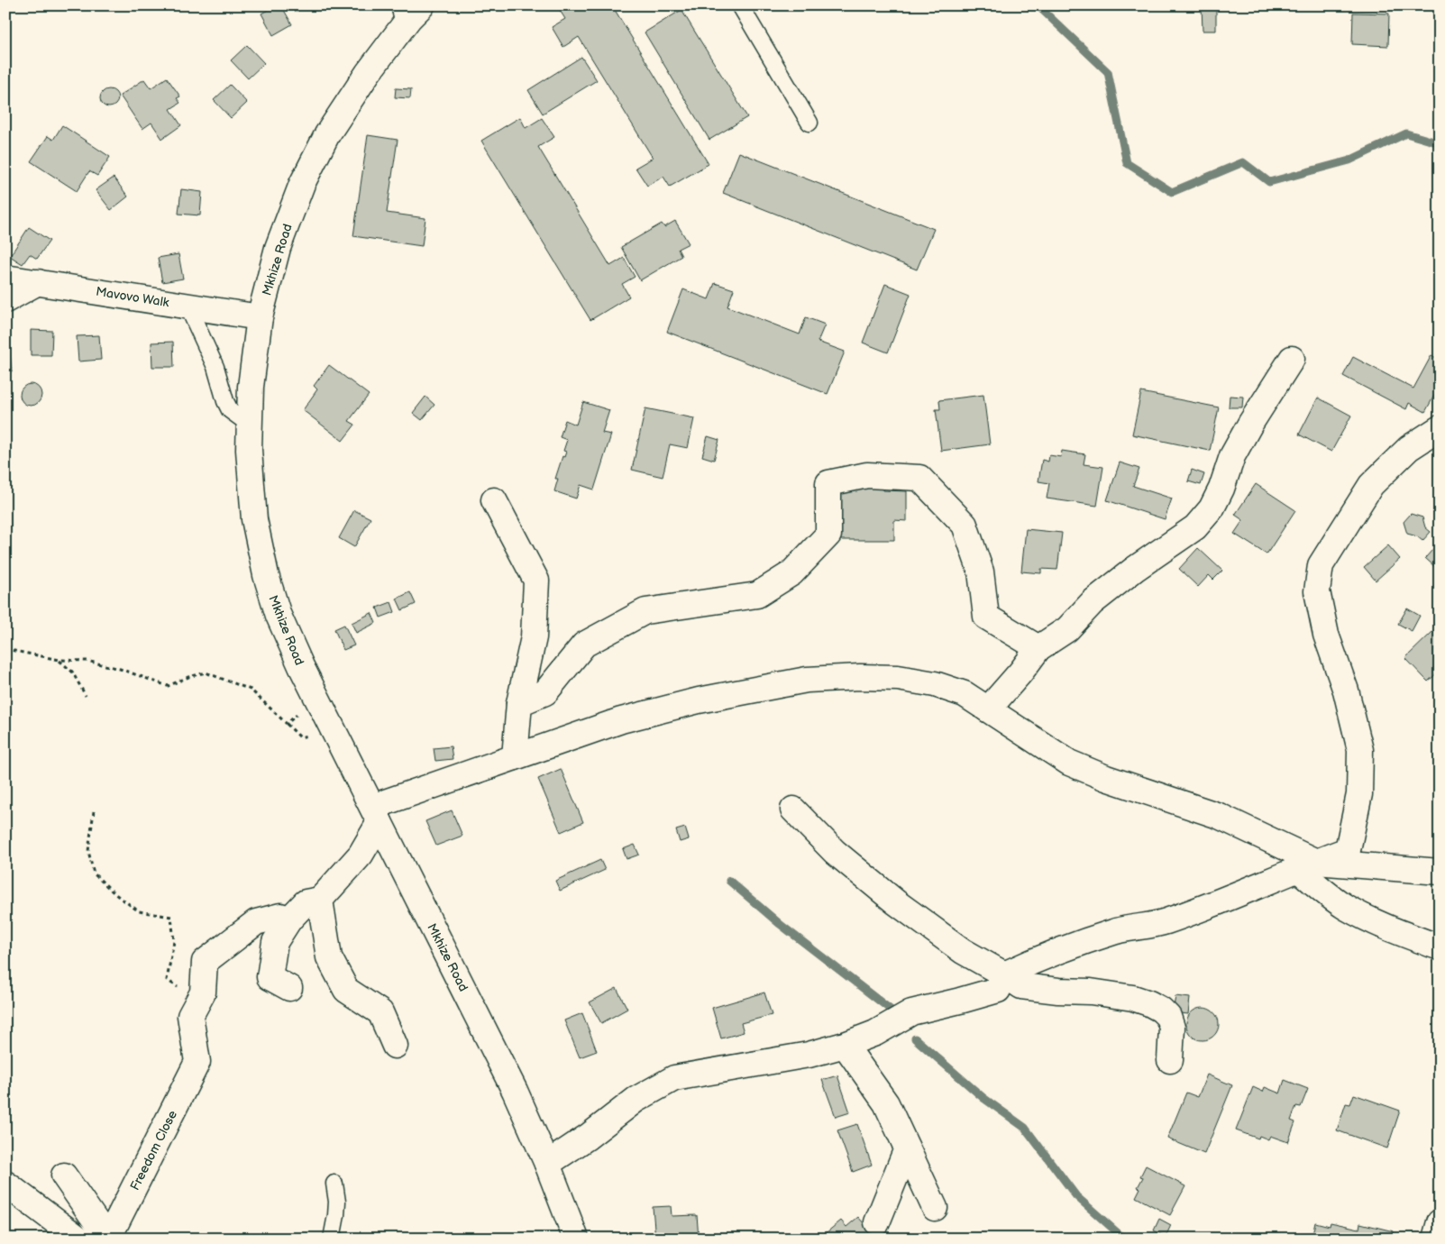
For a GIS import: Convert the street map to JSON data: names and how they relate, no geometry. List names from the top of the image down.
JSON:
{
  "streets": {
    "street": ["Mkhize Road", "Mavovo Walk", "Freedom Close"]
  },
  "crossings": [
    ["Mkhize Road", "Mavovo Walk"]
  ]
}
